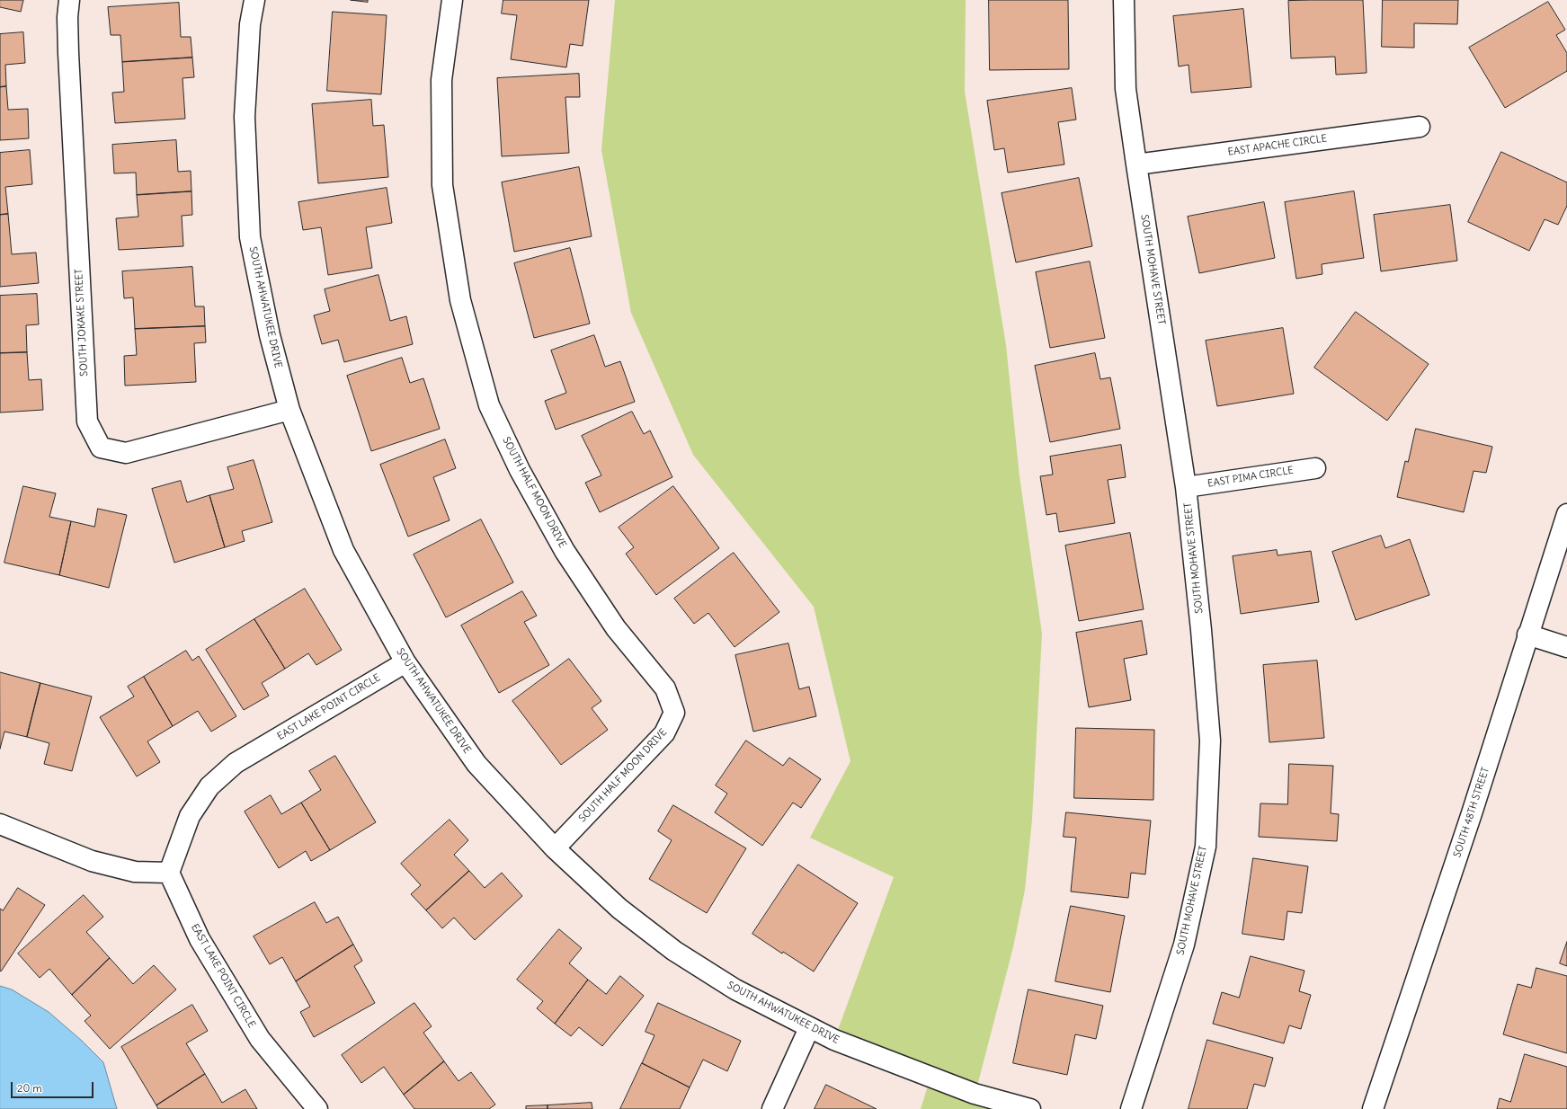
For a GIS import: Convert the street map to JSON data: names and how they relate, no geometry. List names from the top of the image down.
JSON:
{
  "streets": {
    "street": [
      "EAST APACHE CIRCLE",
      "SOUTH MOHAVE STREET",
      "SOUTH AHWATUKEE DRIVE",
      "SOUTH JOKAKE STREET",
      "EAST PIMA CIRCLE",
      "SOUTH HALF MOON DRIVE",
      "EAST LAKE POINT CIRCLE",
      "SOUTH 48TH STREET"
    ]
  },
  "crossings": [
    ["EAST APACHE CIRCLE", "SOUTH MOHAVE STREET"],
    ["SOUTH MOHAVE STREET", "EAST PIMA CIRCLE"],
    ["SOUTH AHWATUKEE DRIVE", "SOUTH JOKAKE STREET"],
    ["SOUTH AHWATUKEE DRIVE", "SOUTH HALF MOON DRIVE"],
    ["SOUTH AHWATUKEE DRIVE", "EAST LAKE POINT CIRCLE"]
  ],
  "scale_bar": "20 m"
}
